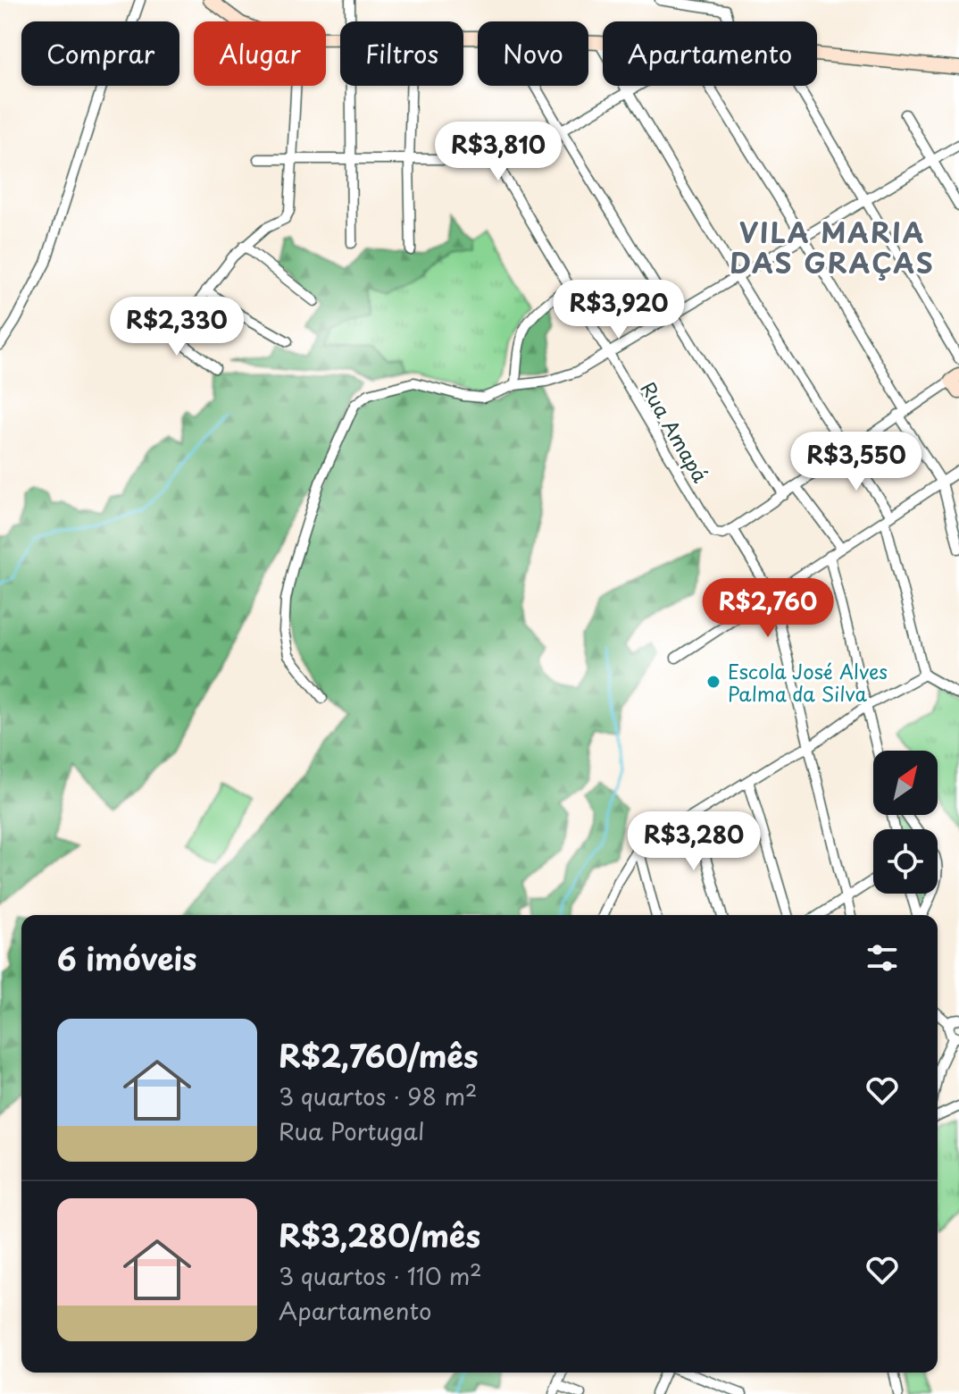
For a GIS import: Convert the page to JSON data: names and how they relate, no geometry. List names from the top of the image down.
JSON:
{
  "streets": {
    "street": ["Rua Amapá"]
  },
  "districts": ["VILA MARIA DAS GRAÇAS"],
  "places": ["Escola José Alves Palma da Silva"],
  "north": "top right",
  "page": {
    "chip": [
      "Comprar",
      "Alugar",
      "Filtros",
      "Novo",
      "Apartamento"
    ],
    "price": [
      "R$3,810",
      "R$3,920",
      "R$2,330",
      "R$3,550",
      "R$2,760",
      "R$3,280"
    ],
    "heading": "6 imóveis",
    "list": [
      {
        "name": "R$2,760/mês",
        "note": "3 quartos · 98 m² · Rua Portugal"
      },
      {
        "name": "R$3,280/mês",
        "note": "3 quartos · 110 m² · Apartamento"
      }
    ]
  }
}
